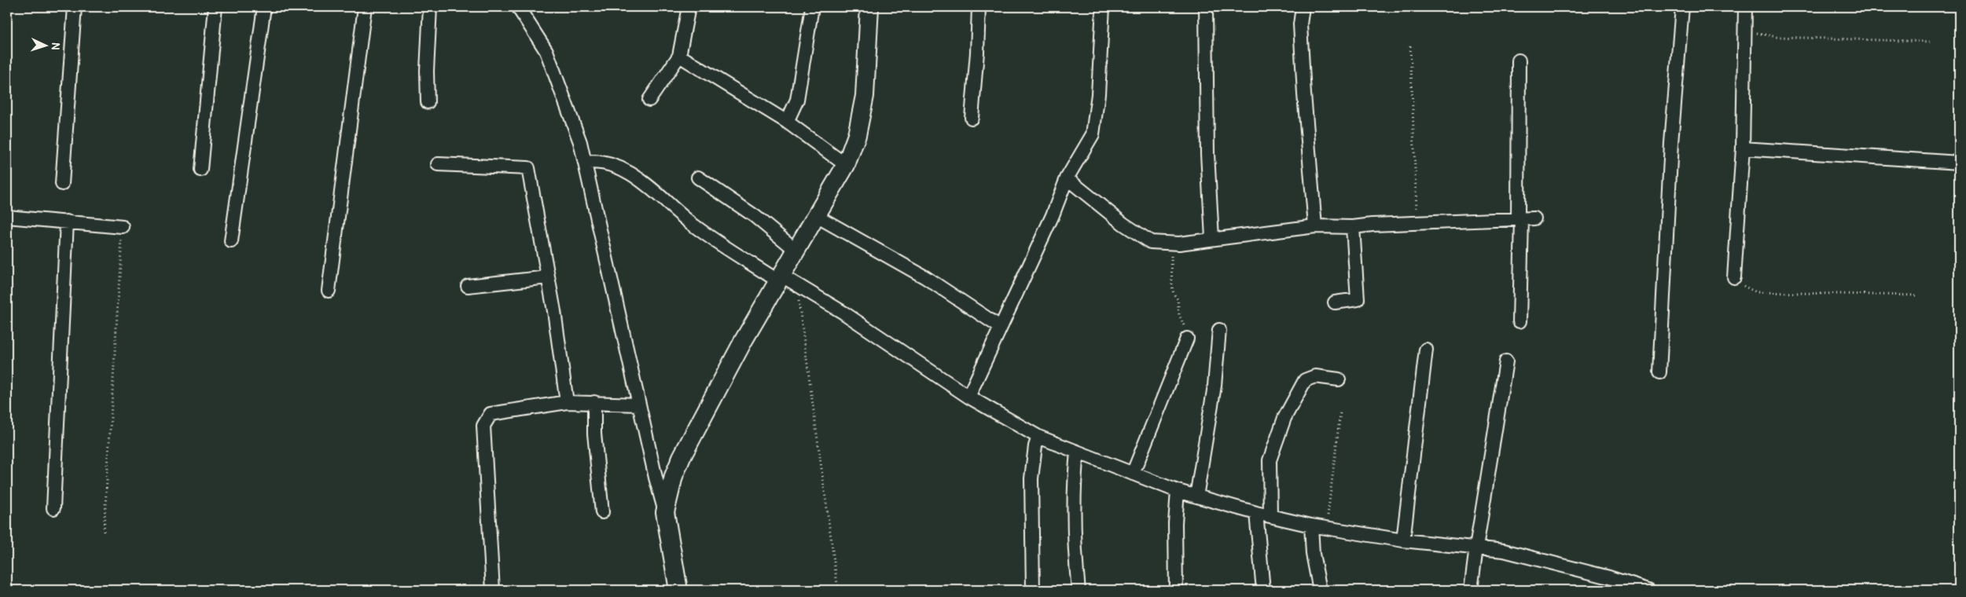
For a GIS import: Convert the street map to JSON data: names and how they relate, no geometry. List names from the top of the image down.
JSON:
{
  "north": "right"
}
